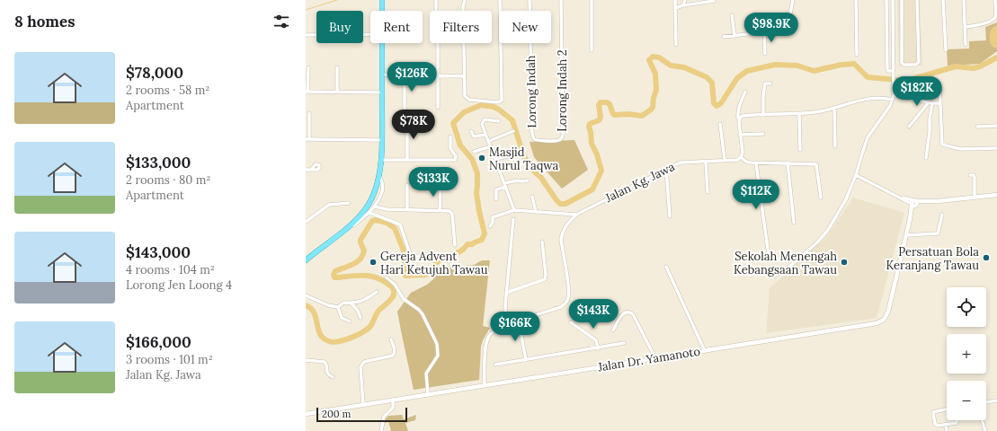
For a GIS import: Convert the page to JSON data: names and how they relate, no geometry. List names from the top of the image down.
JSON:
{
  "streets": {
    "street": [
      "Lorong Indah 2",
      "Lorong Indah",
      "Jalan Kg. Jawa",
      "Jalan Dr. Yamanoto"
    ]
  },
  "crossings": [
    ["Lorong Indah 2", "Lorong Indah"],
    ["Jalan Kg. Jawa", "Jalan Dr. Yamanoto"]
  ],
  "places": [
    "Masjid Nurul Taqwa",
    "Persatuan Bola Keranjang Tawau",
    "Gereja Advent Hari Ketujuh Tawau",
    "Sekolah Menengah Kebangsaan Tawau"
  ],
  "scale_bar": "200 m",
  "page": {
    "heading": "8 homes",
    "chip": [
      "Buy",
      "Rent",
      "Filters",
      "New"
    ],
    "price": [
      "$98.9K",
      "$126K",
      "$182K",
      "$78K",
      "$133K",
      "$112K",
      "$143K",
      "$166K"
    ],
    "list": [
      {
        "name": "$78,000",
        "note": "2 rooms · 58 m² · Apartment"
      },
      {
        "name": "$133,000",
        "note": "2 rooms · 80 m² · Apartment"
      },
      {
        "name": "$143,000",
        "note": "4 rooms · 104 m² · Lorong Jen Loong 4"
      },
      {
        "name": "$166,000",
        "note": "3 rooms · 101 m² · Jalan Kg. Jawa"
      }
    ],
    "map_buttons": ["+", "−"],
    "scale": "200 m"
  }
}
